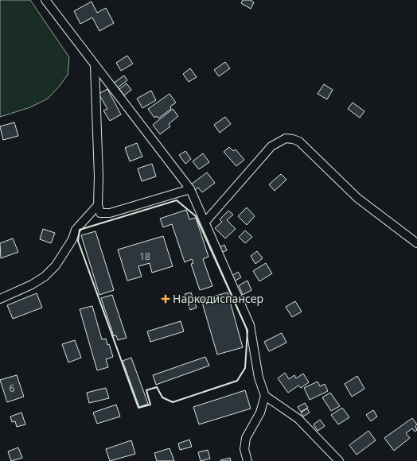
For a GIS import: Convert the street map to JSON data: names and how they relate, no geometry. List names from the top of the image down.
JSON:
{
  "places": {
    "health": ["Наркодиспансер"]
  },
  "house_numbers": ["18", "6"]
}
